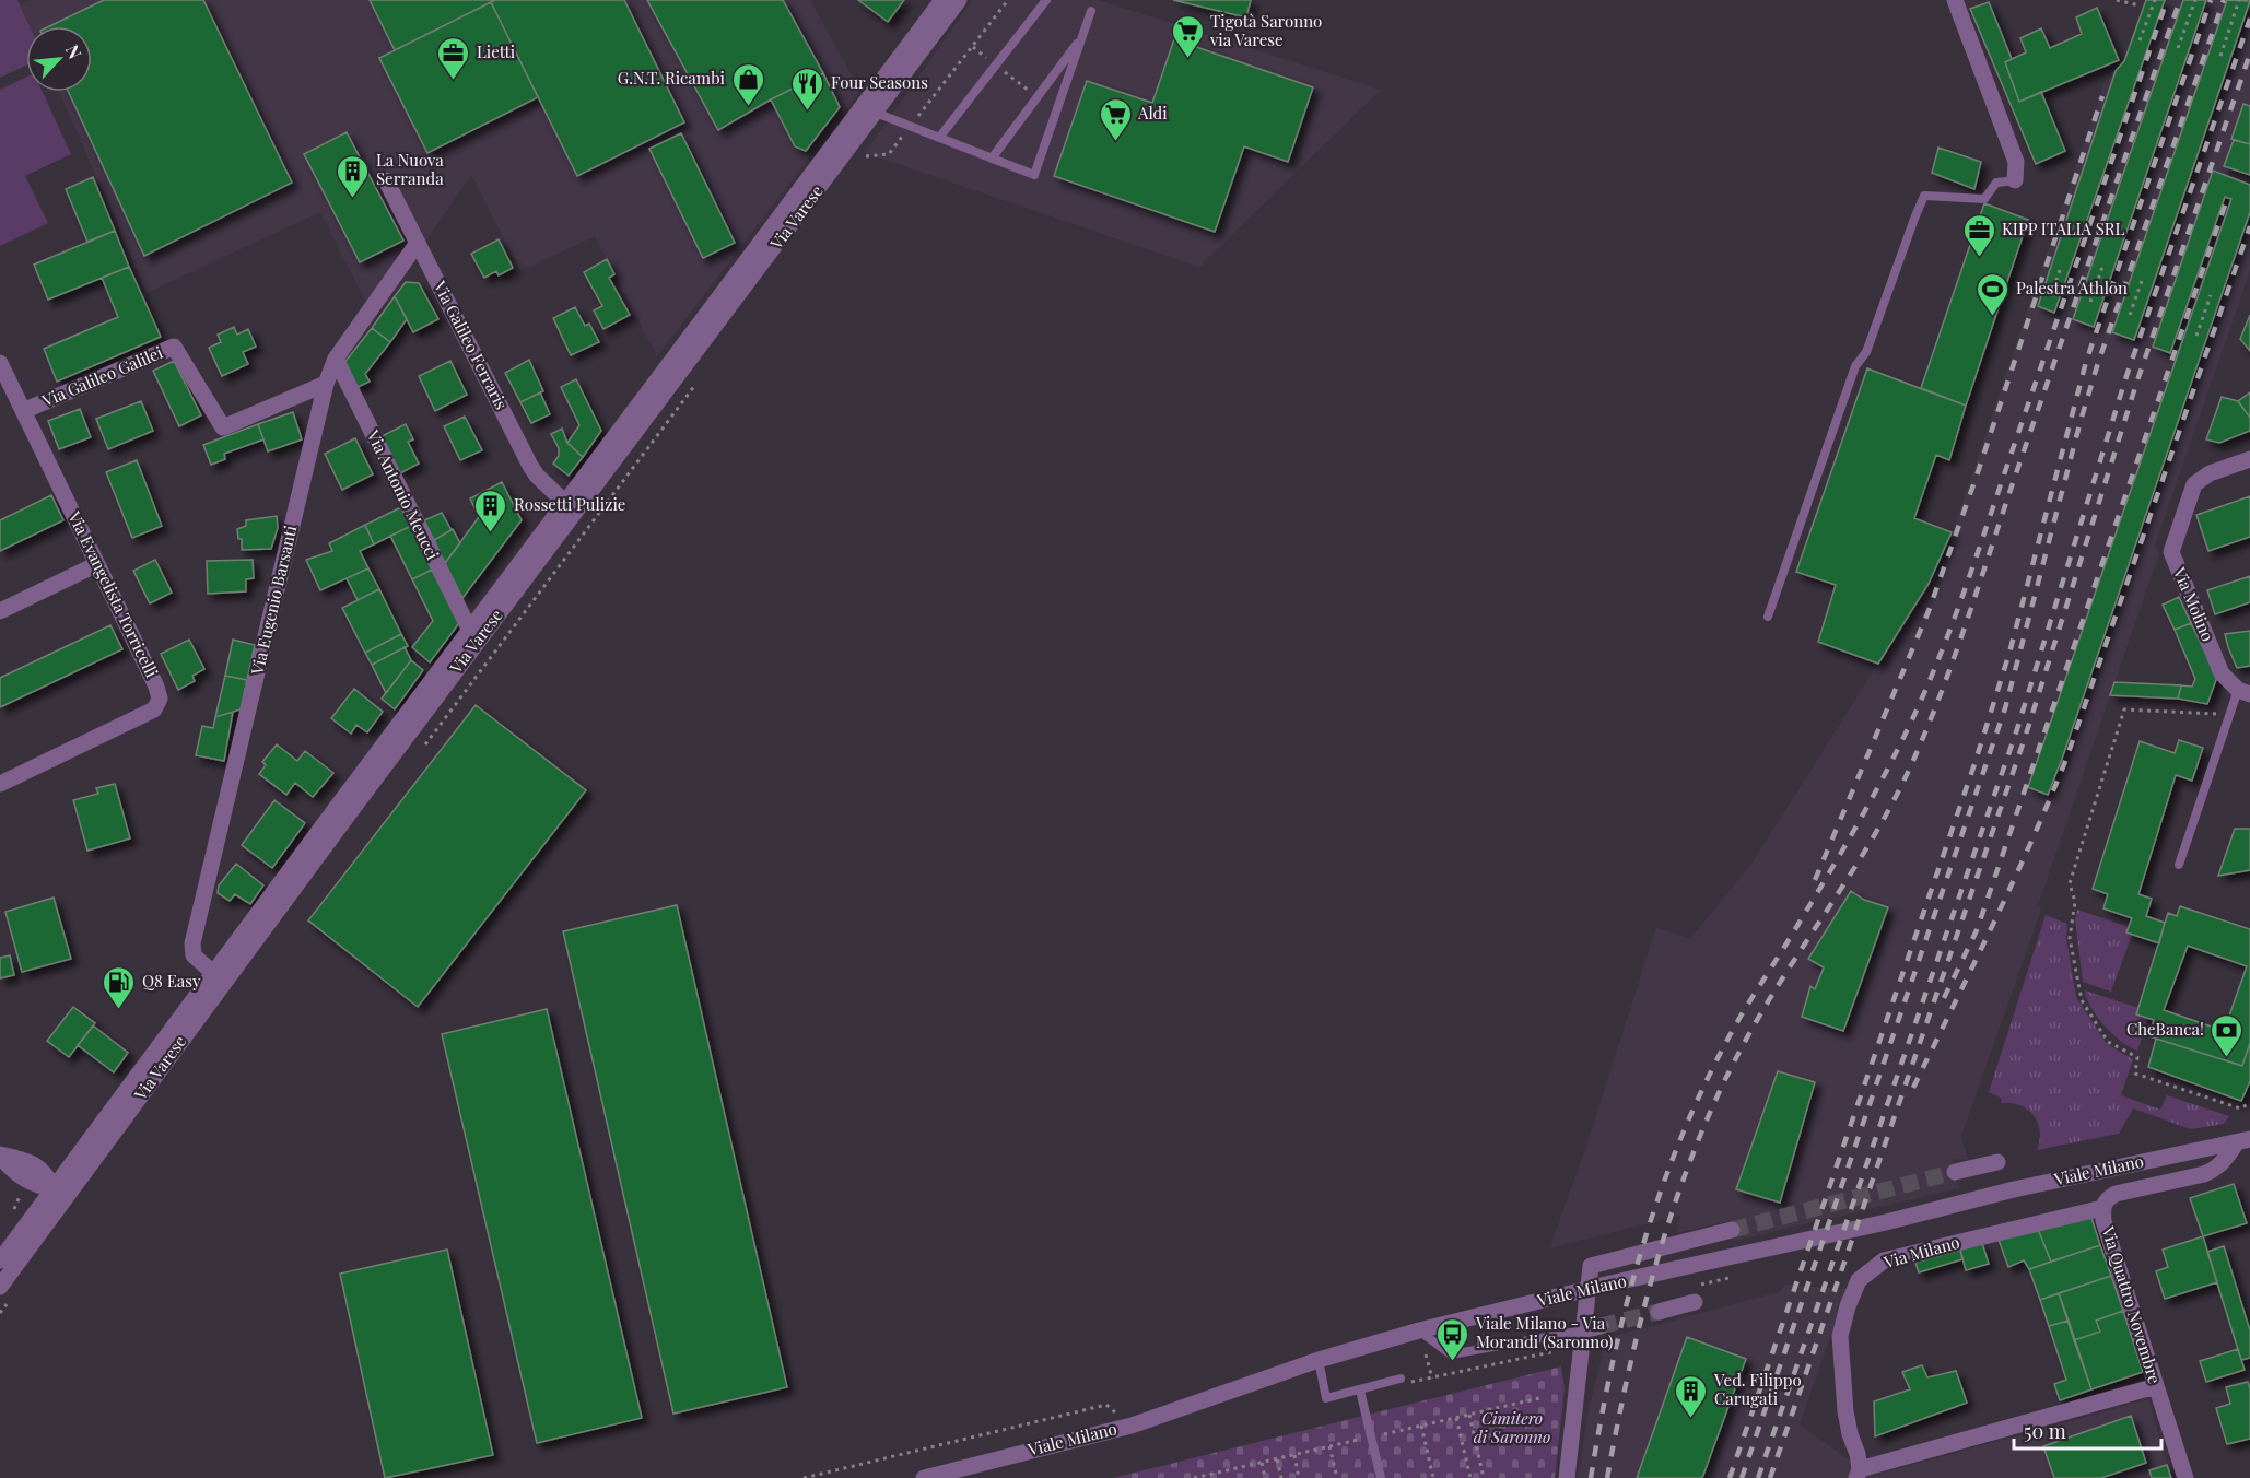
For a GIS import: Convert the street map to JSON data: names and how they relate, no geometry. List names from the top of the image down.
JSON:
{
  "streets": {
    "street": [
      "Via Varese",
      "Via Galileo Ferraris",
      "Via Galileo Galilei",
      "Via Antonio Meucci",
      "Via Evangelista Torricelli",
      "Via Eugenio Barsanti",
      "Via Molino",
      "Viale Milano",
      "Via Milano",
      "Via Quattro Novembre"
    ]
  },
  "crossings": [
    ["Via Varese", "Via Galileo Ferraris"],
    ["Via Varese", "Via Antonio Meucci"],
    ["Via Varese", "Via Eugenio Barsanti"],
    ["Via Galileo Ferraris", "Via Eugenio Barsanti"],
    ["Via Galileo Galilei", "Via Evangelista Torricelli"],
    ["Via Galileo Galilei", "Via Eugenio Barsanti"],
    ["Via Antonio Meucci", "Via Eugenio Barsanti"],
    ["Viale Milano", "Via Quattro Novembre"],
    ["Via Milano", "Via Quattro Novembre"]
  ],
  "parks": ["Cimitero di Saronno"],
  "places": {
    "supermarket": ["Tigotà Saronno via Varese", "Aldi"],
    "office": ["Lietti", "KIPP ITALIA SRL"],
    "shop": ["G.N.T. Ricambi"],
    "restaurant": ["Four Seasons"],
    "building": ["La Nuova Serranda", "Rossetti Pulizie", "Ved. Filippo Carugati"],
    "sports": ["Palestra Athlon"],
    "fuel station": ["Q8 Easy"],
    "bank": ["CheBanca!"],
    "bus stop": ["Viale Milano - Via Morandi (Saronno)"]
  },
  "scale_bar": "50 m",
  "north": "top right"
}
